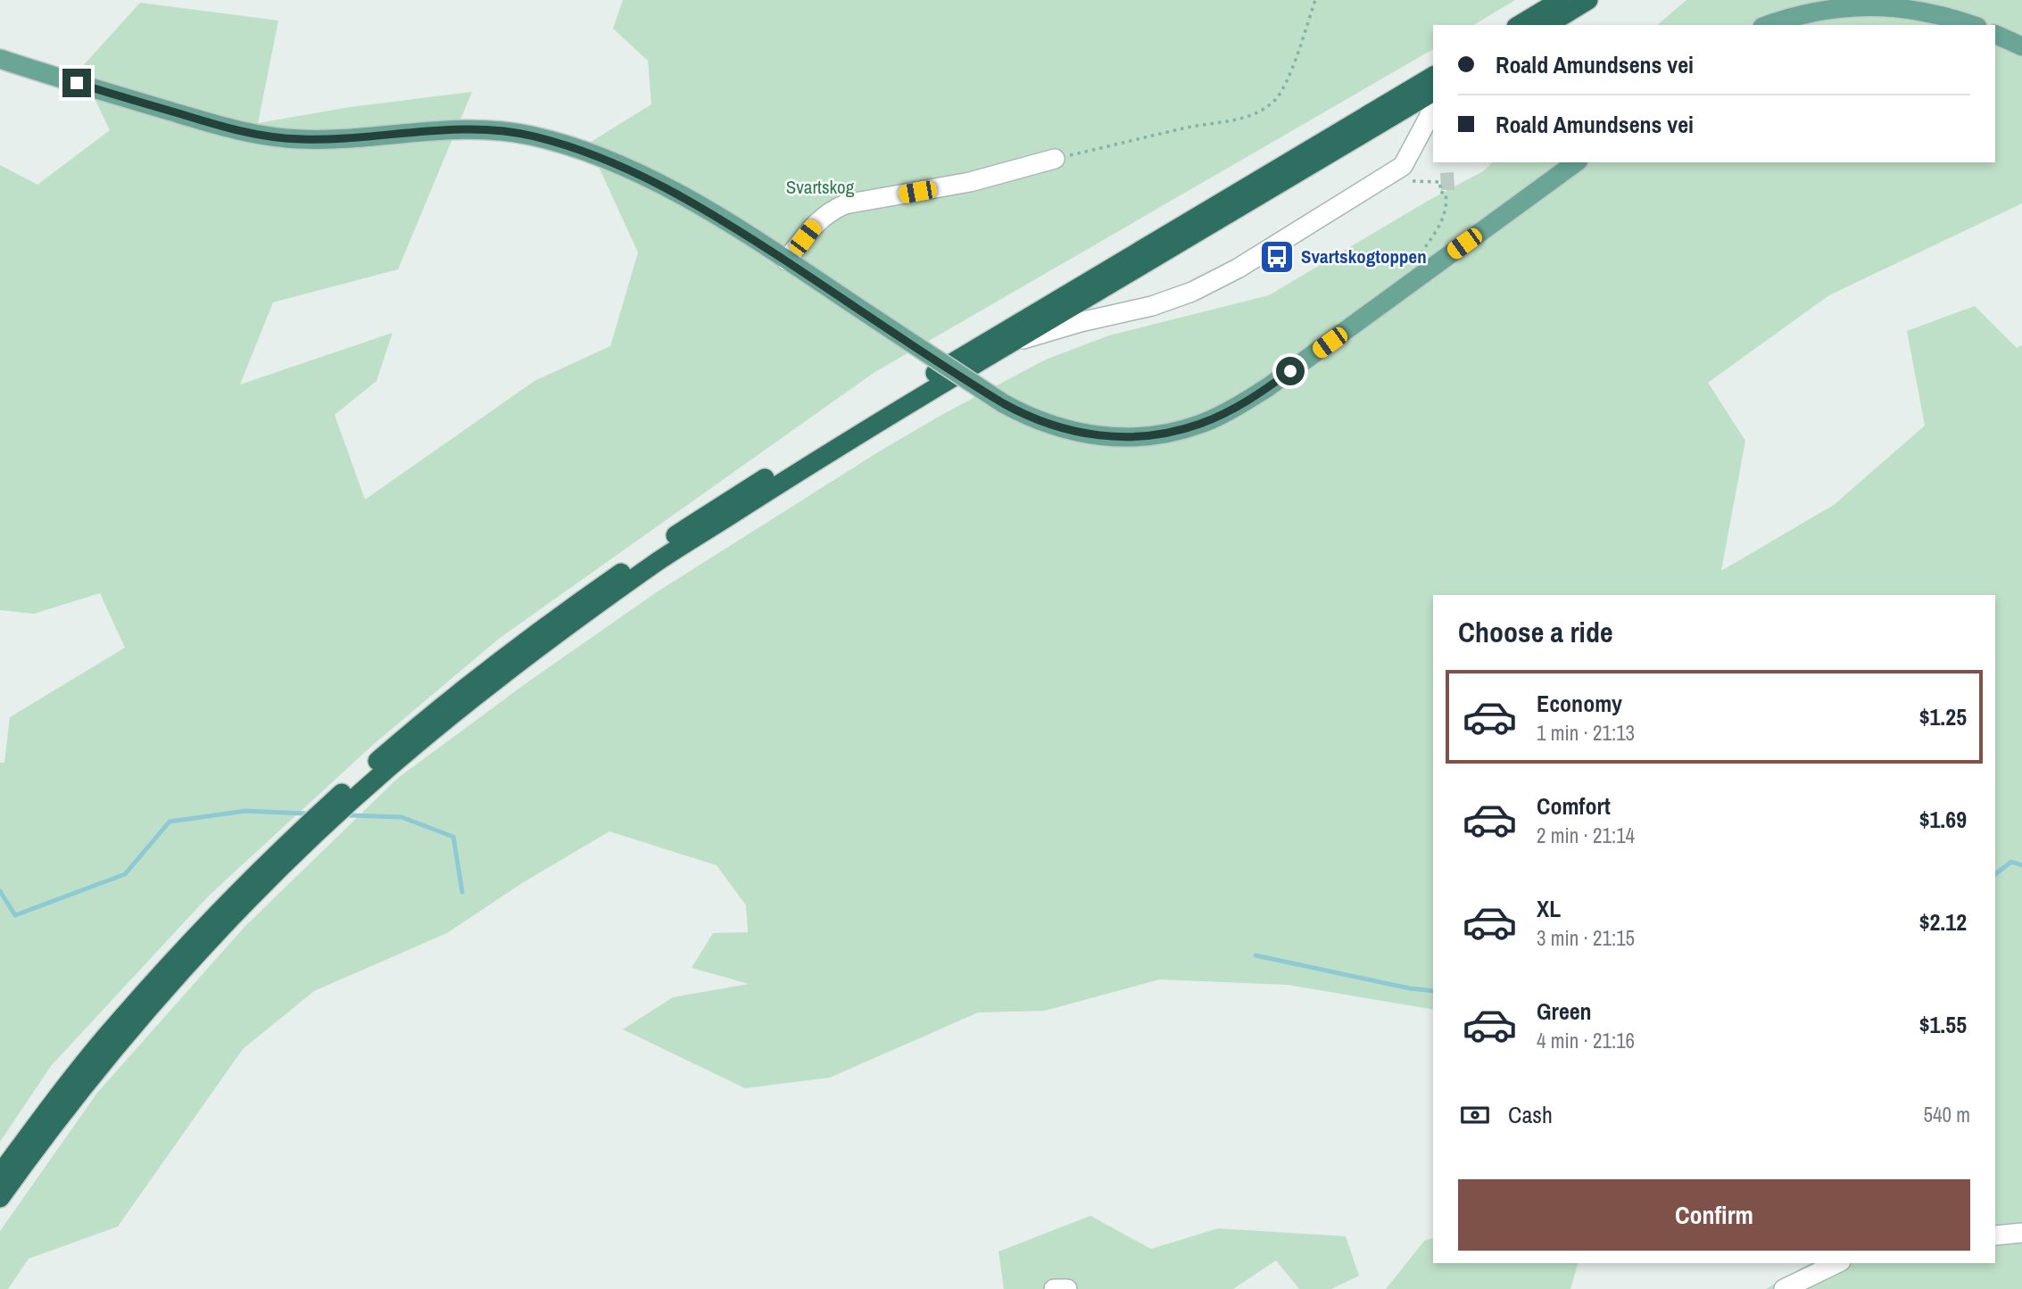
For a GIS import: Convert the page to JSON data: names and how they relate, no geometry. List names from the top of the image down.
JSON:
{
  "parks": ["Svartskog"],
  "places": {
    "bus stop": ["Svartskogtoppen"]
  },
  "page": {
    "banner": ["Roald Amundsens vei", "Roald Amundsens vei"],
    "heading": "Choose a ride",
    "list": [
      {
        "name": "Economy",
        "note": "1 min · 21:13",
        "value": "$1.25"
      },
      {
        "name": "Comfort",
        "note": "2 min · 21:14",
        "value": "$1.69"
      },
      {
        "name": "XL",
        "note": "3 min · 21:15",
        "value": "$2.12"
      },
      {
        "name": "Green",
        "note": "4 min · 21:16",
        "value": "$1.55"
      }
    ],
    "pay": ["Cash", "540 m"],
    "buttons": "Confirm"
  }
}
